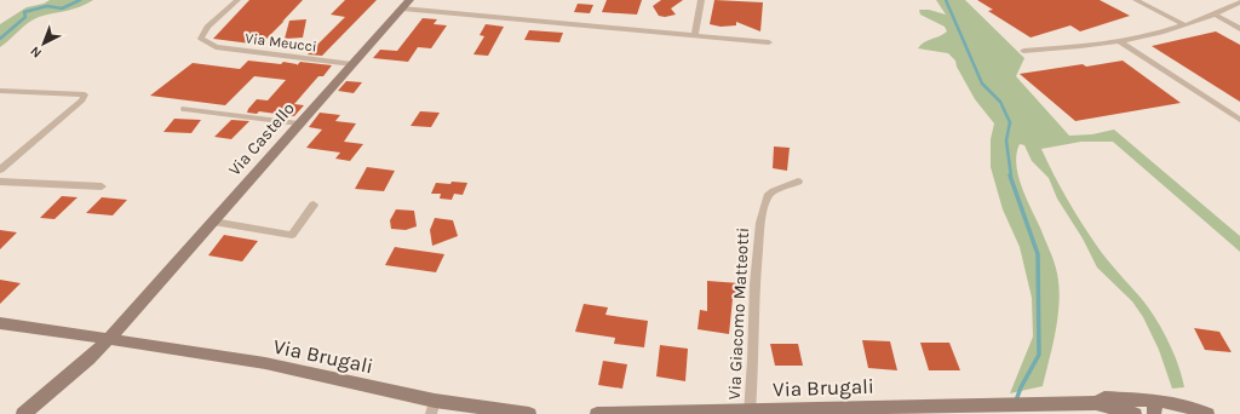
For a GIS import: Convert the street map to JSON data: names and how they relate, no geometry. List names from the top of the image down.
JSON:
{
  "streets": {
    "street": [
      "Via Meucci",
      "Via Castello",
      "Via Giacomo Matteotti",
      "Via Brugali"
    ]
  },
  "crossings": [
    ["Via Meucci", "Via Castello"],
    ["Via Castello", "Via Brugali"],
    ["Via Giacomo Matteotti", "Via Brugali"]
  ],
  "north": "bottom left"
}
